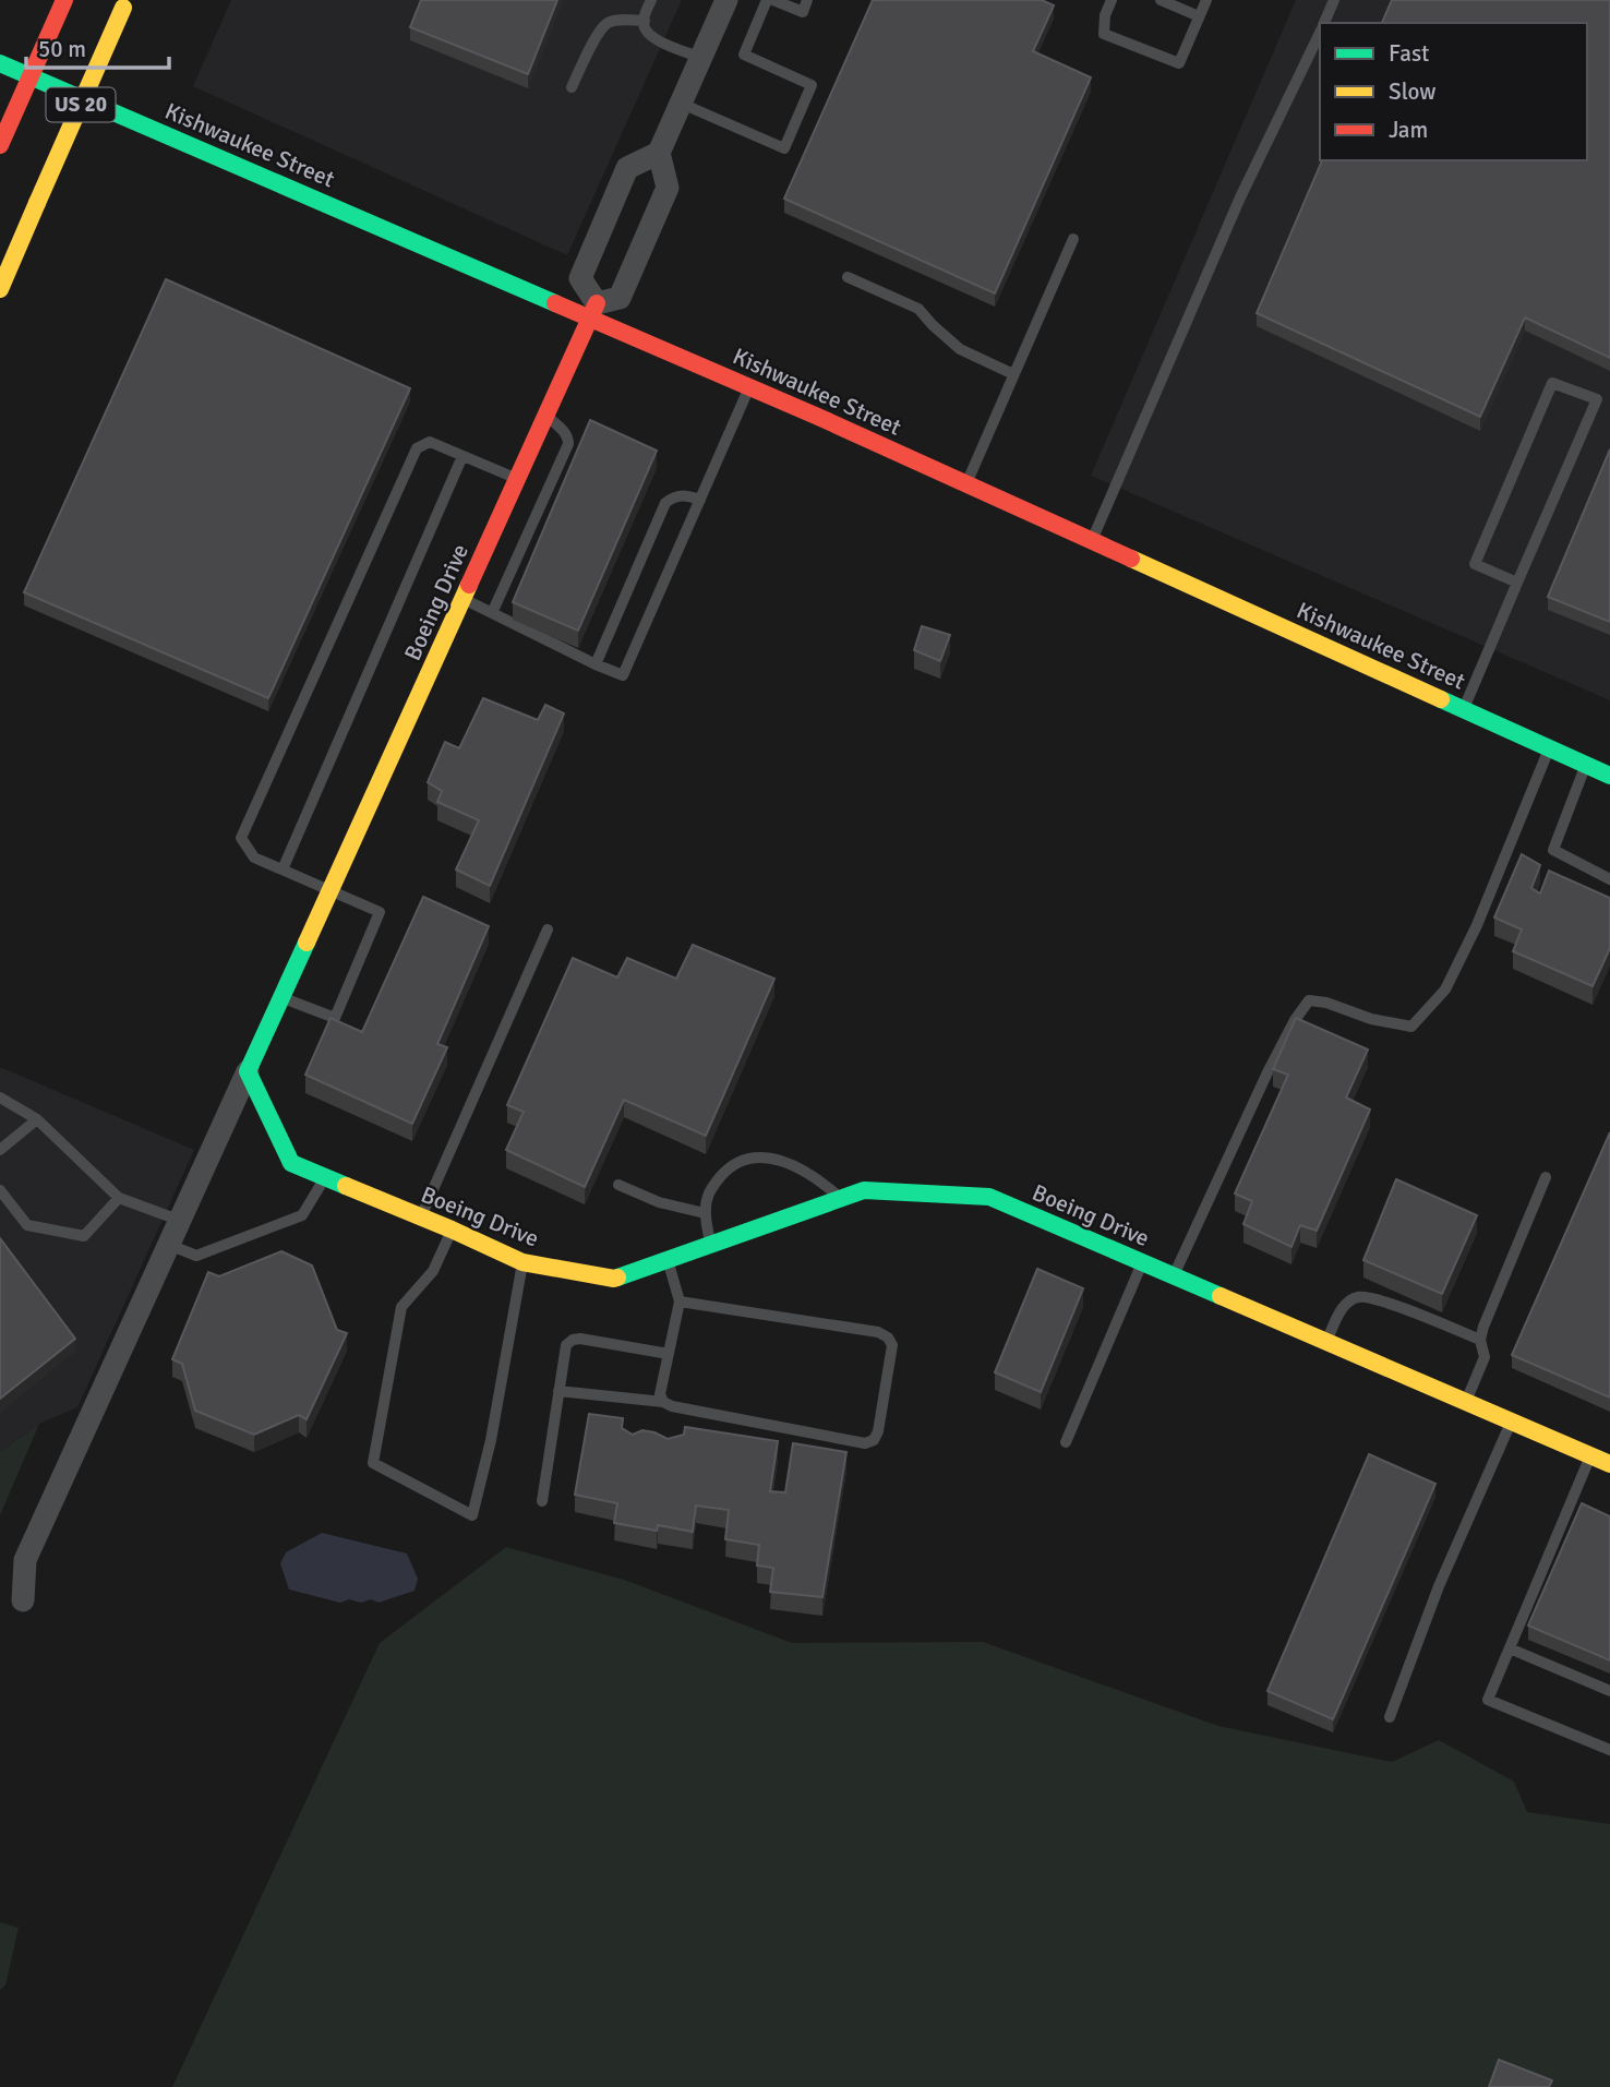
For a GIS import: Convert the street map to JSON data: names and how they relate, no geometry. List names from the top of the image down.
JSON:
{
  "streets": {
    "main road": ["US 20", "Kishwaukee Street", "Boeing Drive"]
  },
  "crossings": [
    ["Kishwaukee Street", "Boeing Drive"]
  ],
  "legend": ["Fast", "Slow", "Jam"],
  "scale_bar": "50 m"
}
